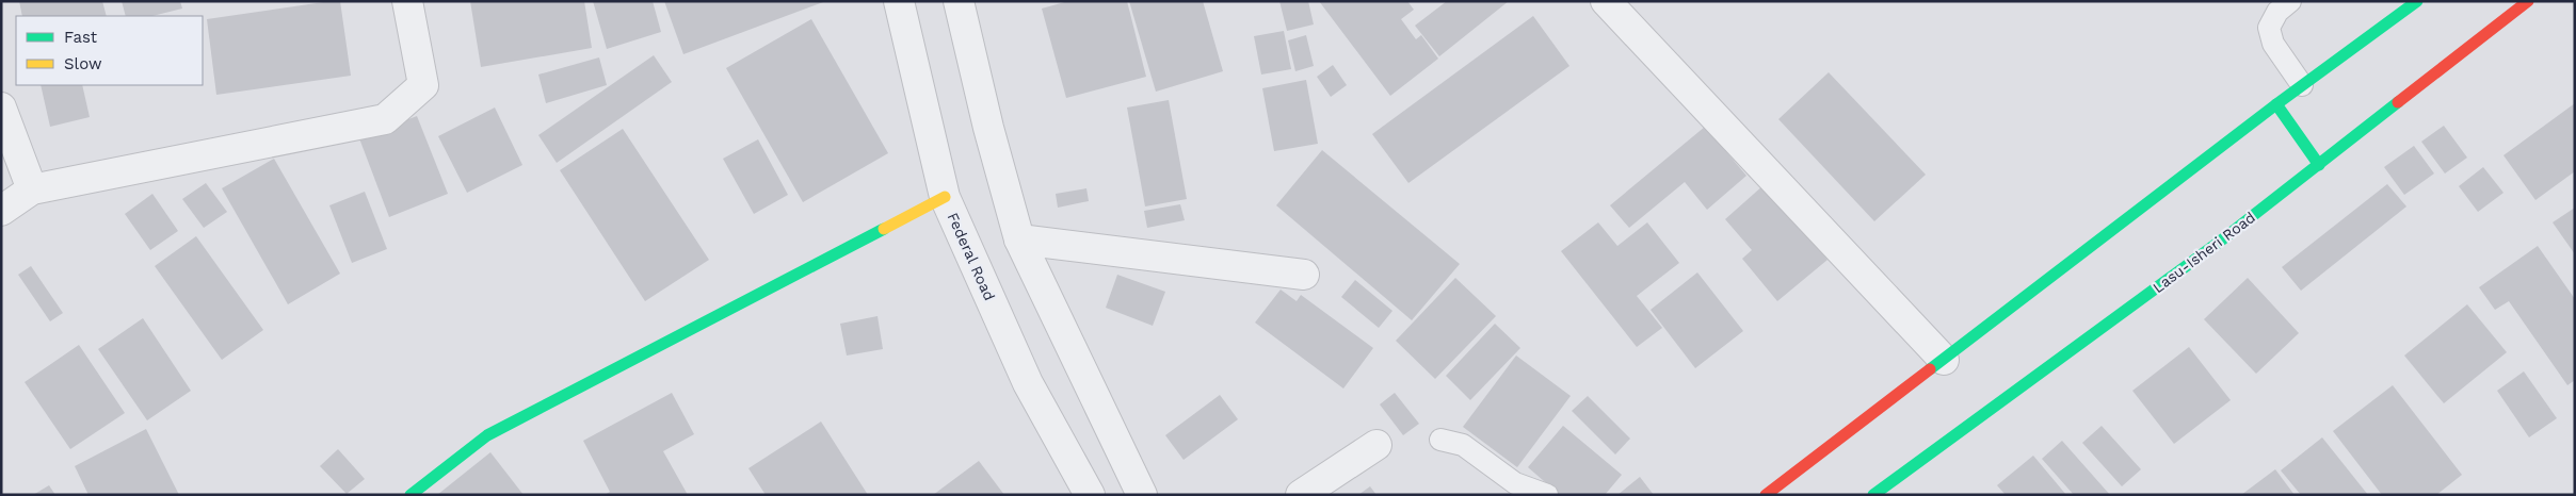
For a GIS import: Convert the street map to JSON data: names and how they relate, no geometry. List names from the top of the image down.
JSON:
{
  "streets": {
    "main road": ["Lasu-Isheri Road"],
    "street": ["Federal Road"]
  },
  "legend": ["Fast", "Slow"]
}
